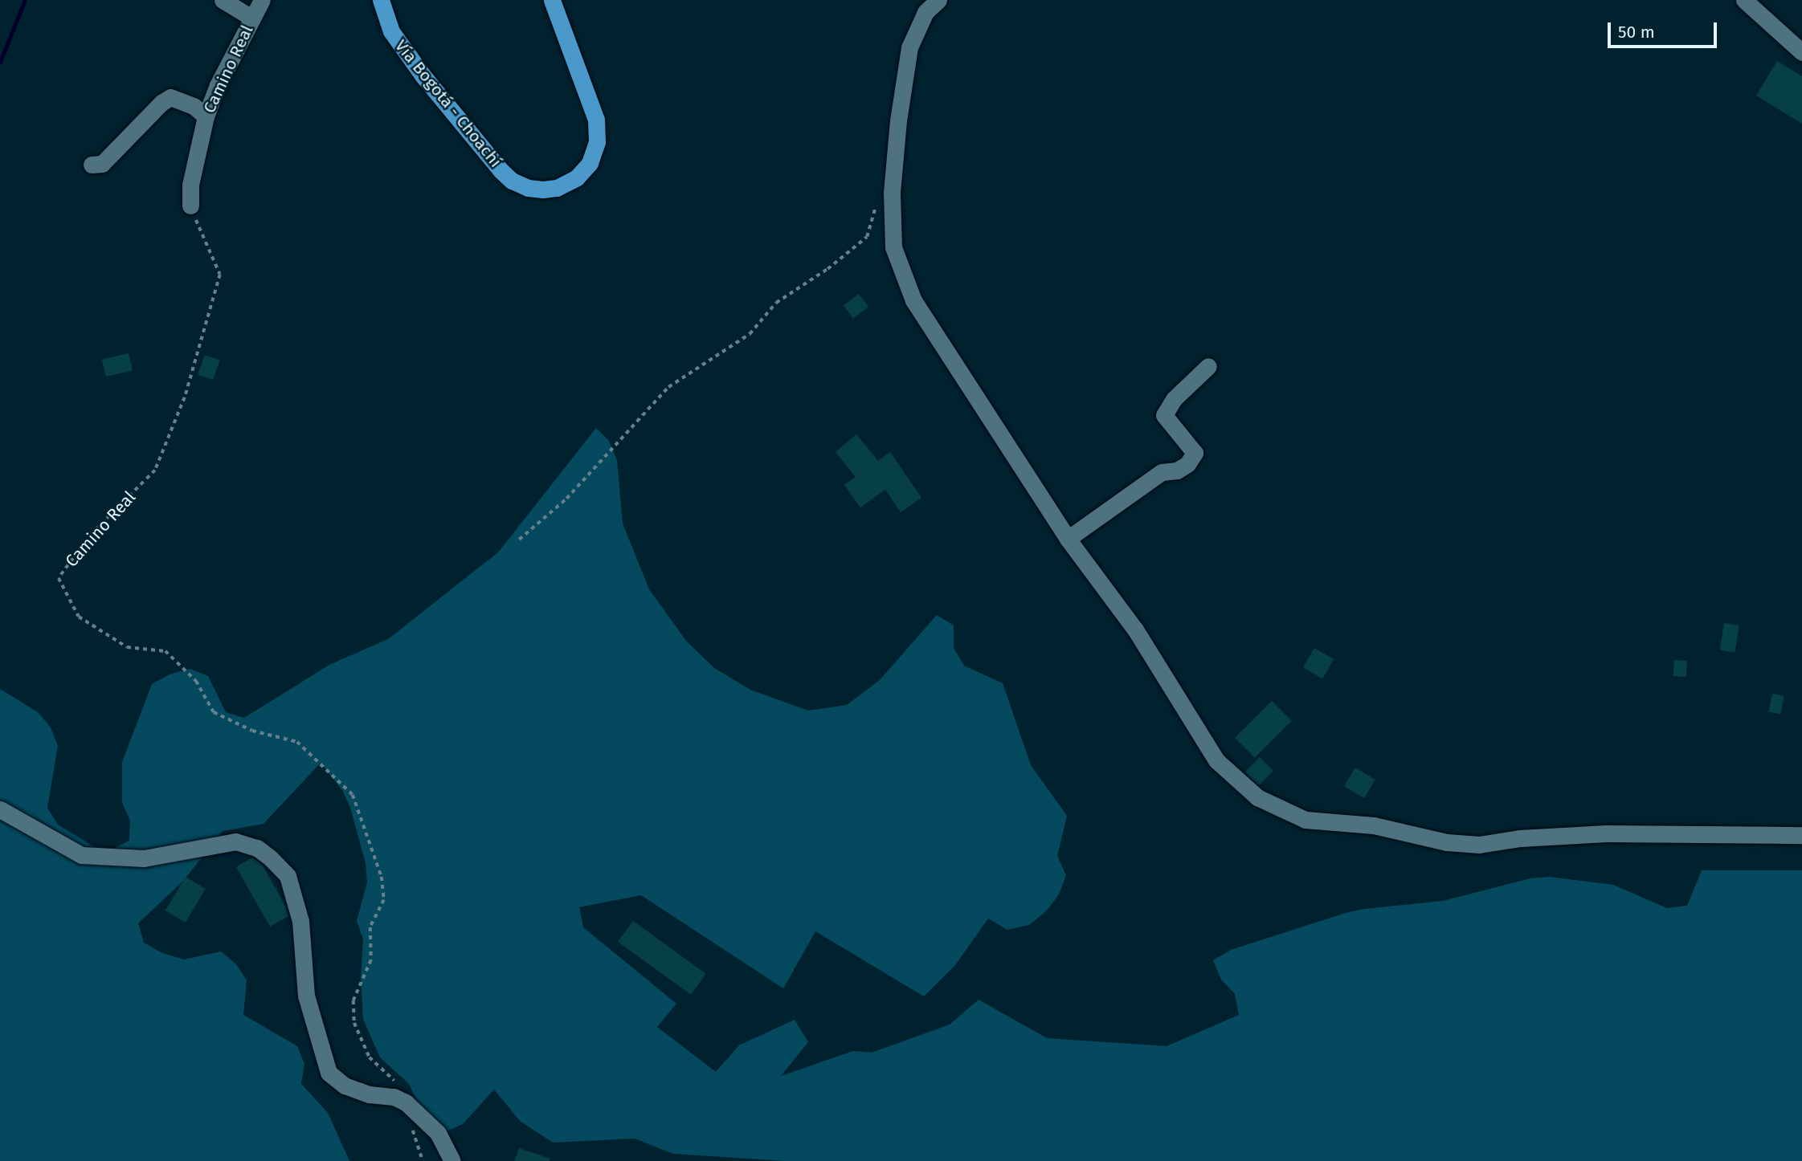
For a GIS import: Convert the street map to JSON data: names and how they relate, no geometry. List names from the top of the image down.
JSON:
{
  "streets": {
    "main road": ["Vía Bogotá - Choachí"],
    "street": ["Camino Real"]
  },
  "scale_bar": "50 m"
}
